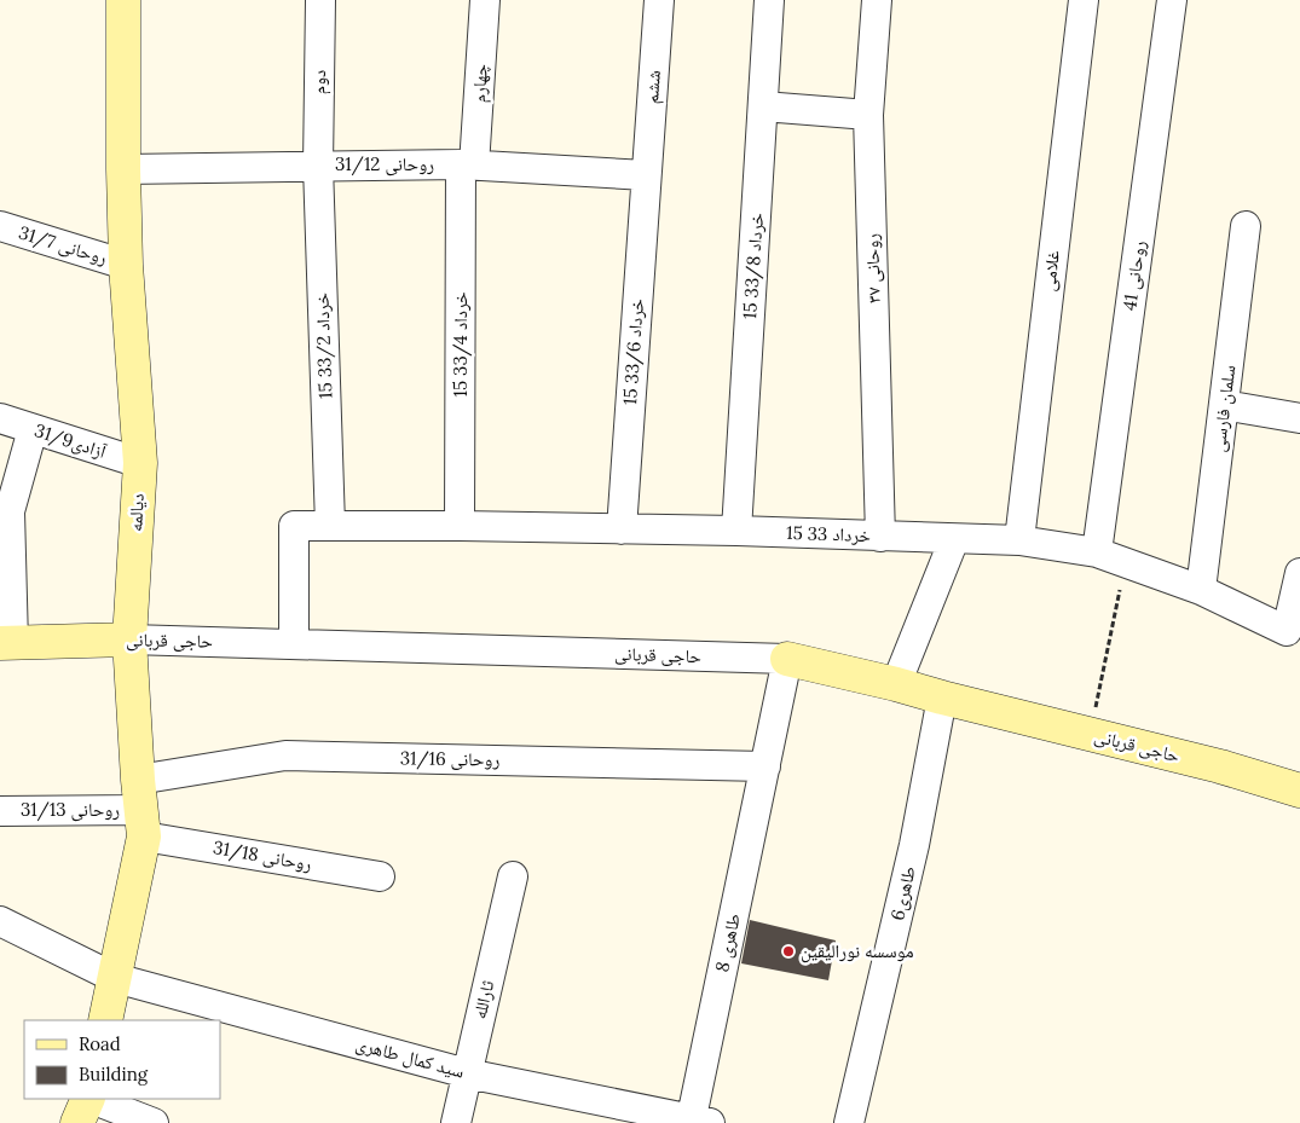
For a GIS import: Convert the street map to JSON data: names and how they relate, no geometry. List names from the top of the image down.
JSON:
{
  "streets": {
    "main road": ["دیالمه", "حاجی قربانی"],
    "street": [
      "دوم",
      "چهارم",
      "ششم",
      "روحانی 31/12",
      "روحانی 31/7",
      "15 خرداد 33/8",
      "روحانی ۳۷",
      "غلامی",
      "روحانی 41",
      "15 خرداد 33/4",
      "15 خرداد 33/2",
      "15 خرداد 33/6",
      "سلمان فارسی",
      "آزادی31/9",
      "15 خرداد 33",
      "روحانی 31/16",
      "روحانی 31/13",
      "روحانی 31/18",
      "طاهری6",
      "طاهری 8",
      "ثارالله",
      "سید کمال طاهری"
    ]
  },
  "crossings": [
    ["دوم", "روحانی 31/12"],
    ["دوم", "15 خرداد 33/2"],
    ["چهارم", "روحانی 31/12"],
    ["چهارم", "15 خرداد 33/4"],
    ["ششم", "روحانی 31/12"],
    ["ششم", "15 خرداد 33/6"],
    ["روحانی 31/12", "15 خرداد 33/4"],
    ["روحانی 31/12", "15 خرداد 33/2"],
    ["روحانی 31/12", "15 خرداد 33/6"],
    ["روحانی 31/12", "دیالمه"],
    ["روحانی 31/7", "دیالمه"],
    ["15 خرداد 33/8", "15 خرداد 33"],
    ["روحانی ۳۷", "15 خرداد 33"],
    ["غلامی", "15 خرداد 33"],
    ["روحانی 41", "15 خرداد 33"],
    ["15 خرداد 33/4", "15 خرداد 33"],
    ["15 خرداد 33/2", "15 خرداد 33"],
    ["15 خرداد 33/6", "15 خرداد 33"],
    ["سلمان فارسی", "15 خرداد 33"],
    ["آزادی31/9", "دیالمه"],
    ["دیالمه", "حاجی قربانی"],
    ["دیالمه", "روحانی 31/16"],
    ["دیالمه", "روحانی 31/13"],
    ["دیالمه", "روحانی 31/18"],
    ["دیالمه", "سید کمال طاهری"],
    ["15 خرداد 33", "حاجی قربانی"],
    ["حاجی قربانی", "طاهری6"],
    ["حاجی قربانی", "طاهری 8"],
    ["روحانی 31/16", "روحانی 31/13"],
    ["روحانی 31/16", "روحانی 31/18"],
    ["روحانی 31/16", "طاهری 8"],
    ["روحانی 31/13", "روحانی 31/18"],
    ["طاهری 8", "سید کمال طاهری"],
    ["ثارالله", "سید کمال طاهری"]
  ],
  "places": ["موسسه نورالیقین"],
  "legend": ["Road", "Building"]
}
